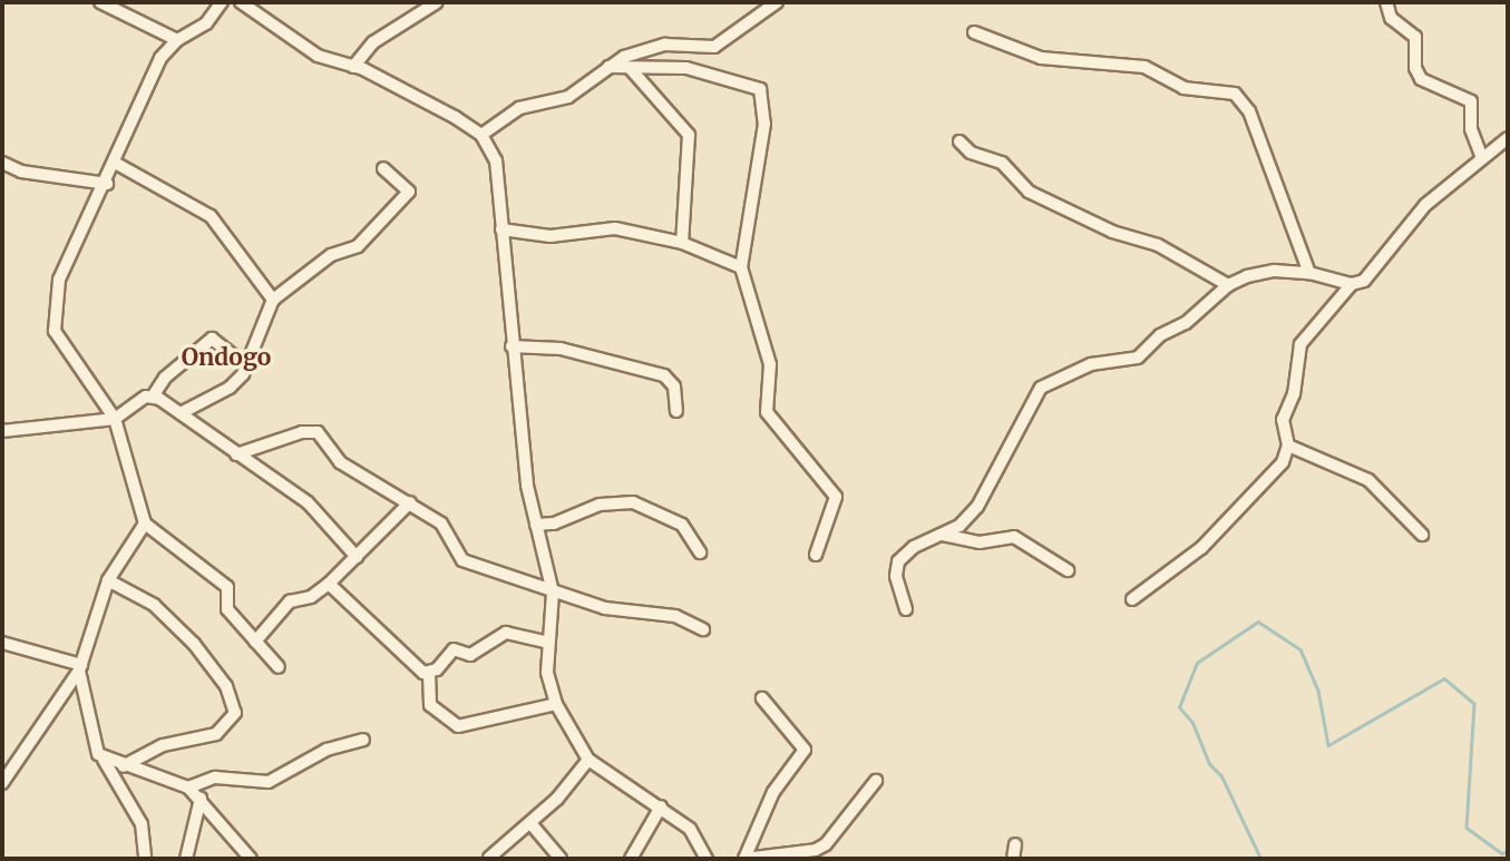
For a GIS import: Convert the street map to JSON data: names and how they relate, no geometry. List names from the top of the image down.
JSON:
{
  "districts": ["Ondogo"]
}
